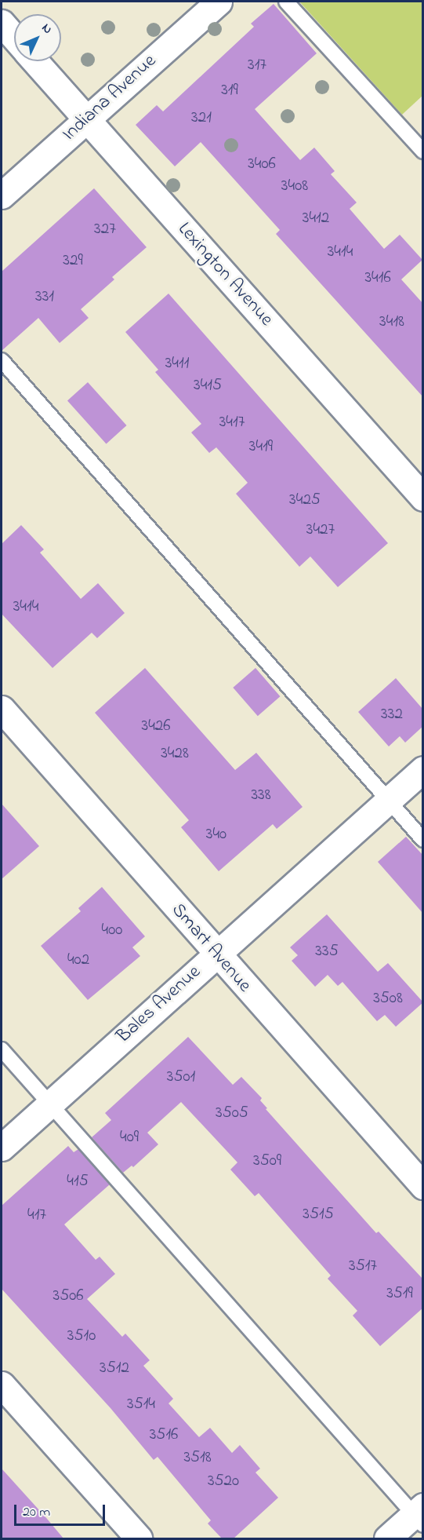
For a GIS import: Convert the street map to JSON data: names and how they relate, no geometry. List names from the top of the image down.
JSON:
{
  "streets": {
    "street": [
      "Indiana Avenue",
      "Lexington Avenue",
      "Smart Avenue",
      "Bales Avenue"
    ]
  },
  "crossings": [
    ["Indiana Avenue", "Lexington Avenue"],
    ["Smart Avenue", "Bales Avenue"]
  ],
  "house_numbers": [
    "317",
    "319",
    "321",
    "3406",
    "3408",
    "3412",
    "327",
    "3414",
    "329",
    "3416",
    "331",
    "3418",
    "3411",
    "3415",
    "3417",
    "3419",
    "3425",
    "3427",
    "3414",
    "332",
    "3426",
    "3428",
    "338",
    "340",
    "400",
    "335",
    "402",
    "3508",
    "3501",
    "3505",
    "409",
    "3509",
    "415",
    "3515",
    "417",
    "3517",
    "3519",
    "3506",
    "3510",
    "3512",
    "3514",
    "3516",
    "3518",
    "3520"
  ],
  "scale_bar": "20 m",
  "north": "top right"
}
